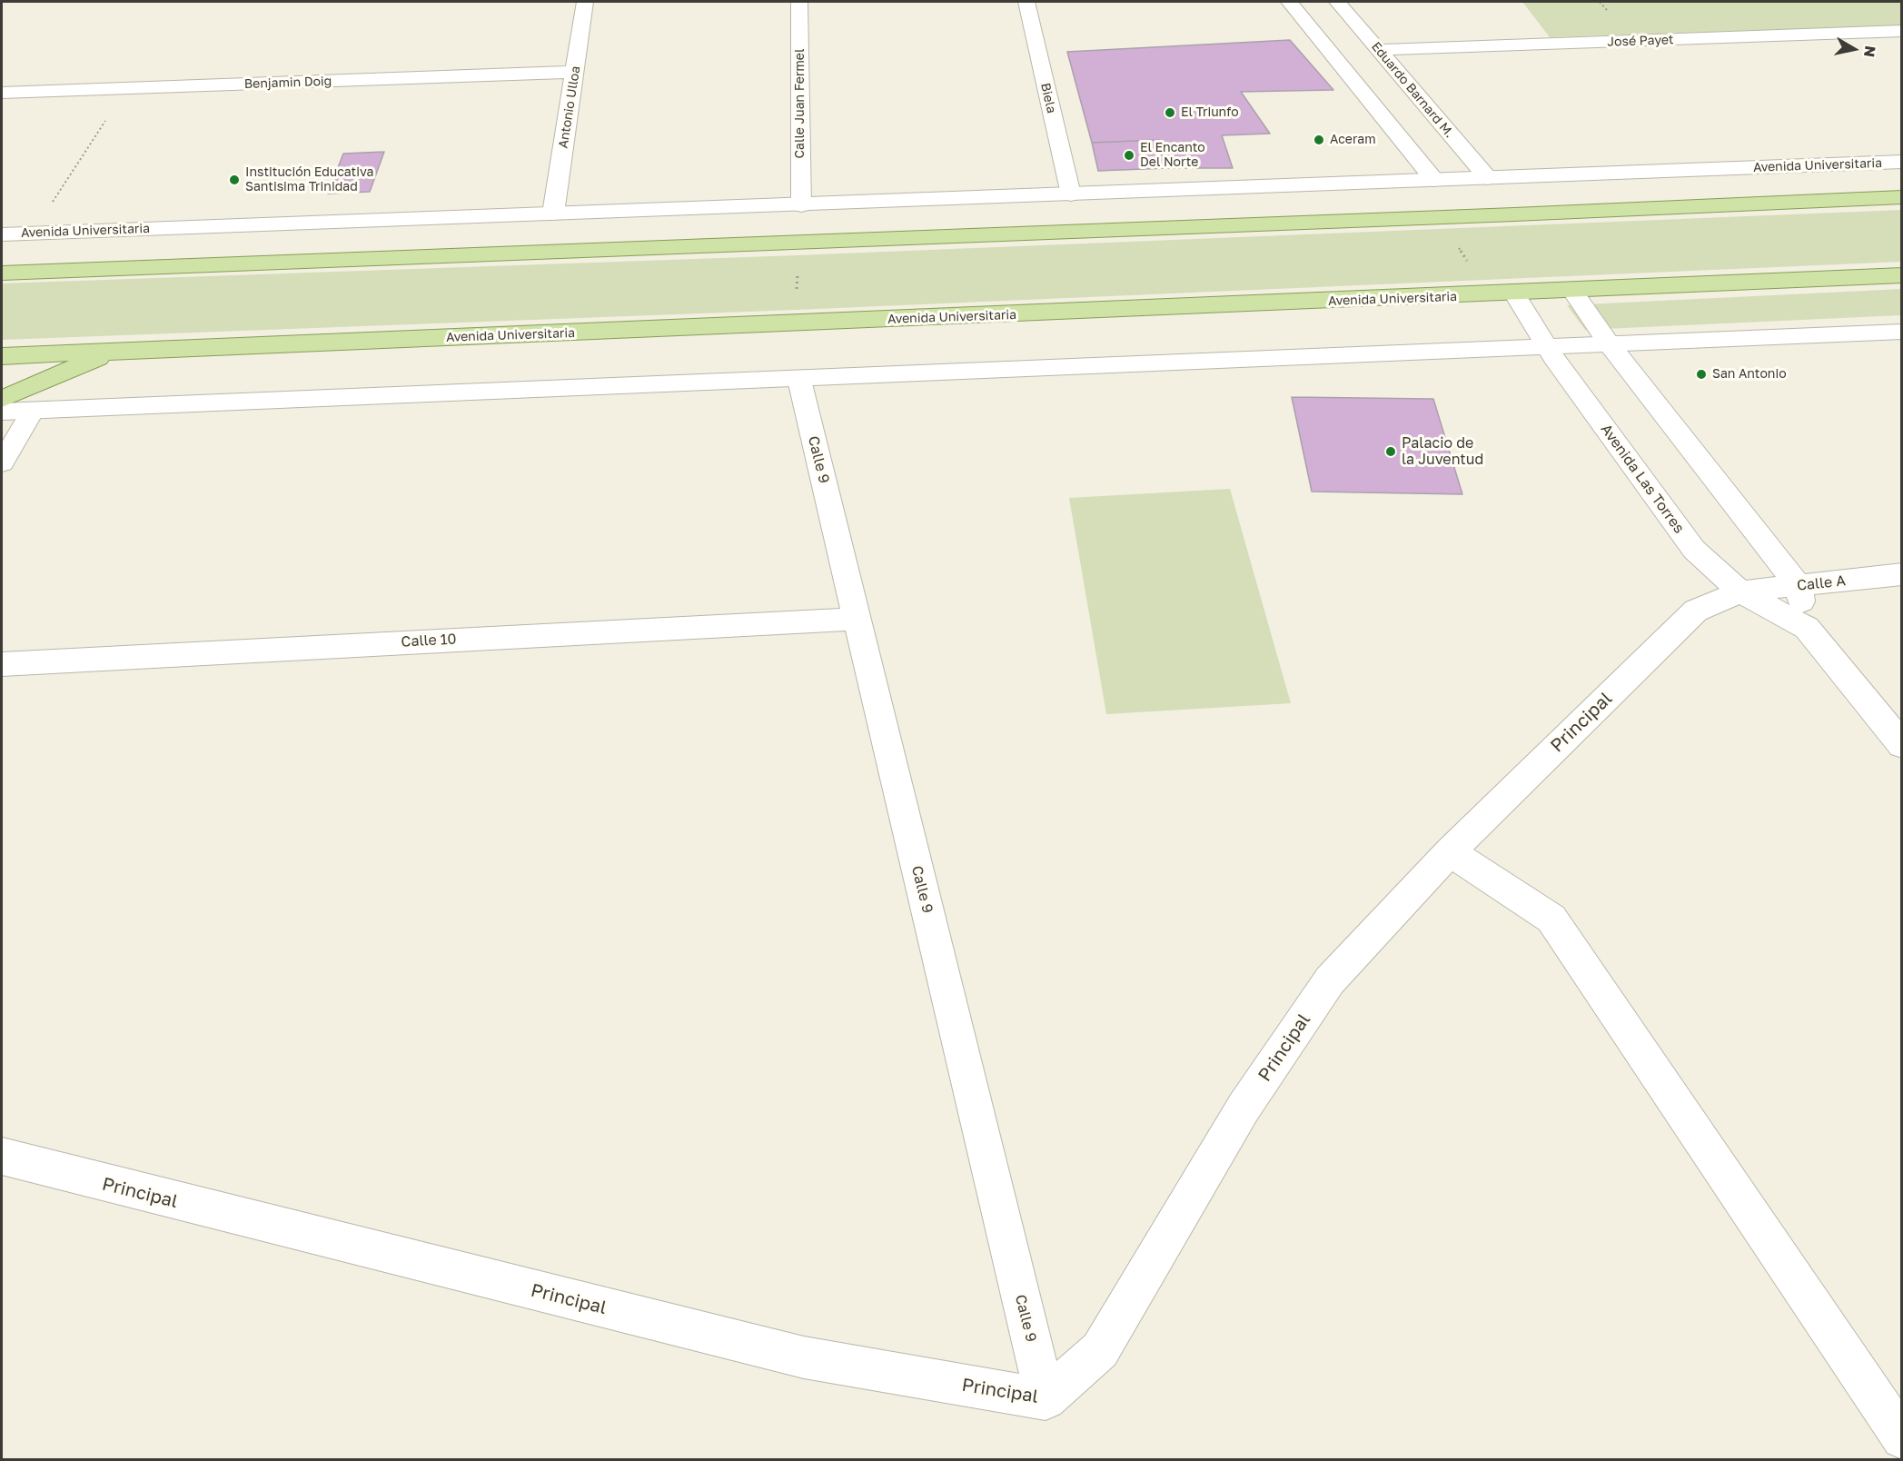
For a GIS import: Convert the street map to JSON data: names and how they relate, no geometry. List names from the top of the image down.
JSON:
{
  "streets": {
    "main road": ["Avenida Universitaria"],
    "street": [
      "José Payet",
      "Benjamin Doig",
      "Eduardo Barnard M.",
      "Biela",
      "Calle Juan Fermel",
      "Antonio Ulloa",
      "Calle 9",
      "Avenida Las Torres",
      "Calle A",
      "Calle 10",
      "Principal"
    ]
  },
  "crossings": [
    ["José Payet", "Eduardo Barnard M."],
    ["Benjamin Doig", "Antonio Ulloa"],
    ["Eduardo Barnard M.", "Avenida Universitaria"],
    ["Biela", "Avenida Universitaria"],
    ["Calle Juan Fermel", "Avenida Universitaria"],
    ["Antonio Ulloa", "Avenida Universitaria"],
    ["Avenida Universitaria", "Avenida Las Torres"],
    ["Calle 9", "Calle 10"],
    ["Calle 9", "Principal"],
    ["Avenida Las Torres", "Calle A"],
    ["Avenida Las Torres", "Principal"],
    ["Calle A", "Principal"]
  ],
  "places": [
    "El Triunfo",
    "Aceram",
    "El Encanto Del Norte",
    "Institución Educativa Santisima Trinidad",
    "San Antonio",
    "Palacio de la Juventud"
  ],
  "north": "right"
}
